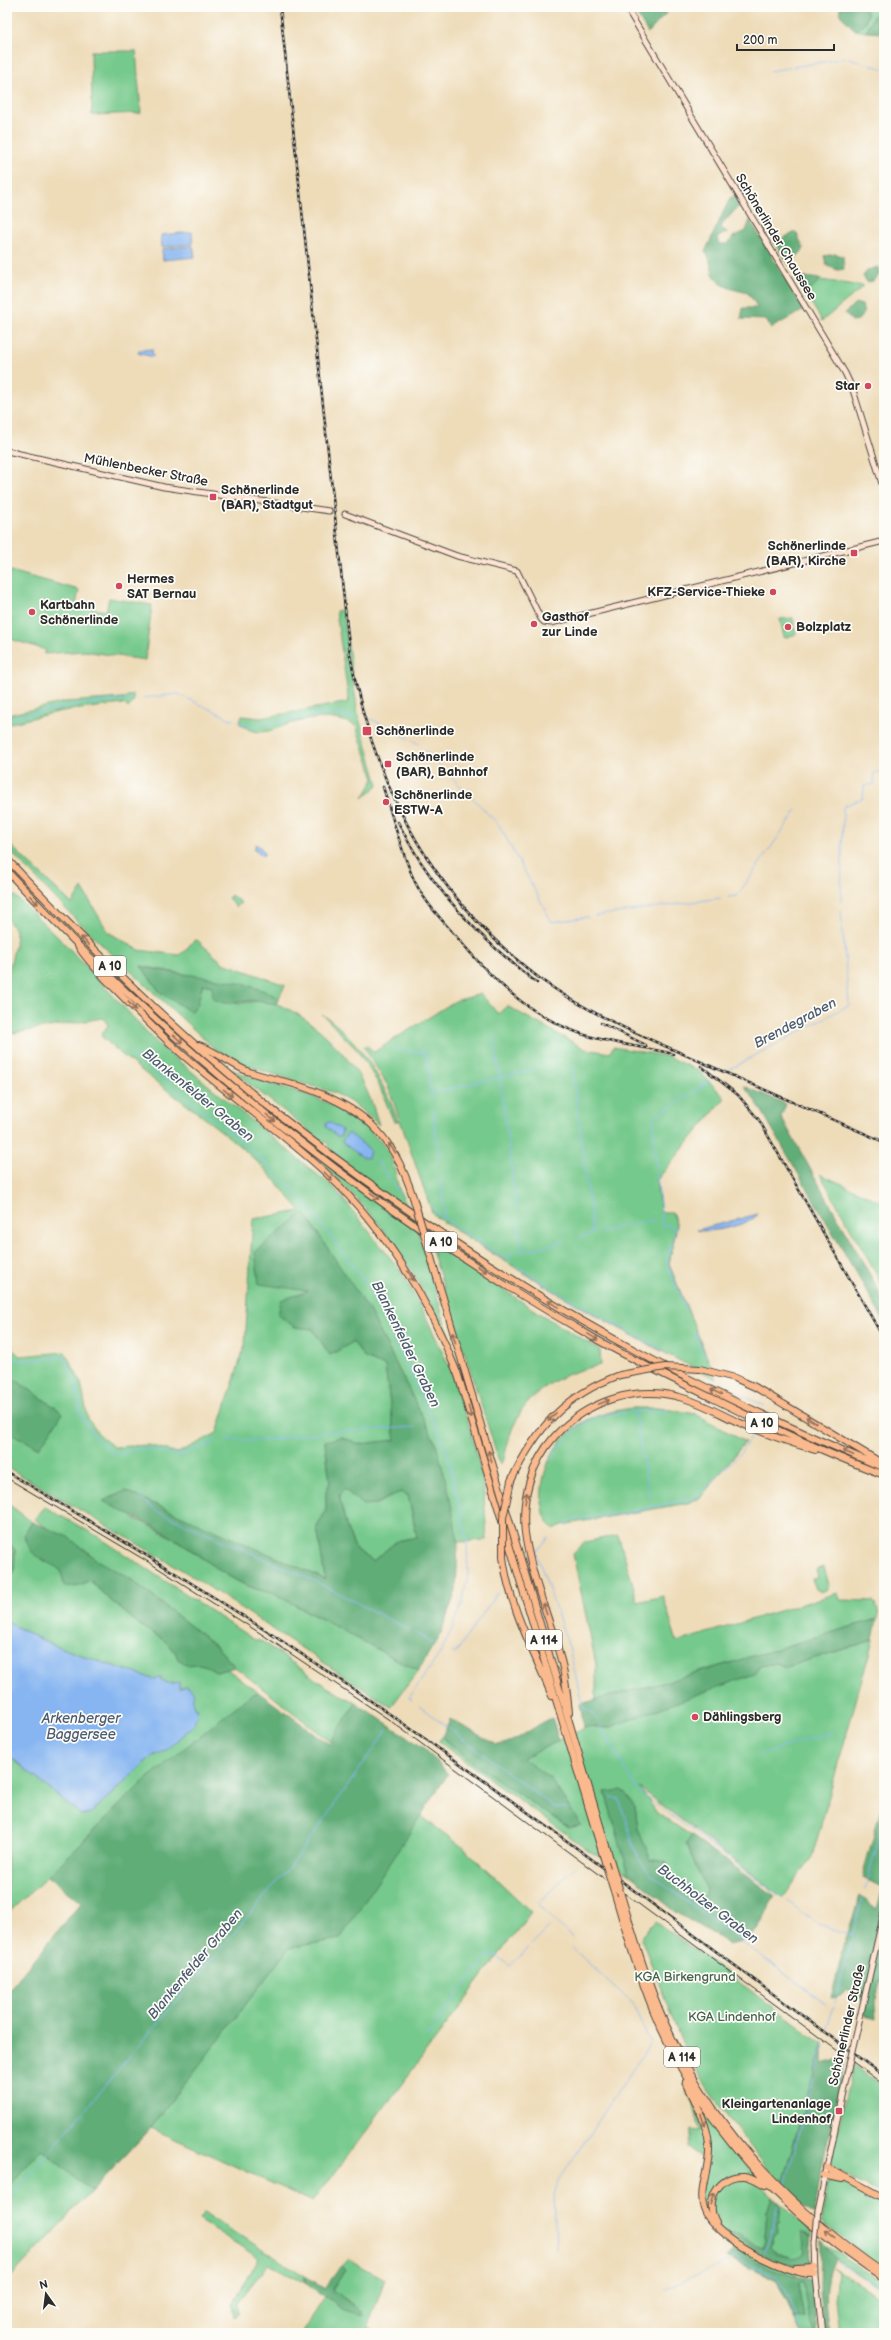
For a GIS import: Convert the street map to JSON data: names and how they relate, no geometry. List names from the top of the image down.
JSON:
{
  "streets": {
    "highway": ["A 10", "A 114"],
    "main road": ["Schönerlinder Chaussee", "Mühlenbecker Straße", "Schönerlinder Straße"]
  },
  "water": [
    "Brendegraben",
    "Blankenfelder Graben",
    "Arkenberger Baggersee",
    "Buchholzer Graben"
  ],
  "parks": ["KGA Birkengrund", "KGA Lindenhof"],
  "places": {
    "other": [
      "Star",
      "Hermes SAT Bernau",
      "KFZ-Service-Thieke",
      "Kartbahn Schönerlinde",
      "Gasthof zur Linde",
      "Bolzplatz",
      "Schönerlinde ESTW-A",
      "Dählingsberg"
    ],
    "transit": [
      "Schönerlinde (BAR), Stadtgut",
      "Schönerlinde (BAR), Kirche",
      "Schönerlinde",
      "Schönerlinde (BAR), Bahnhof",
      "Kleingartenanlage Lindenhof"
    ]
  },
  "scale_bar": "200 m",
  "north": "top"
}
